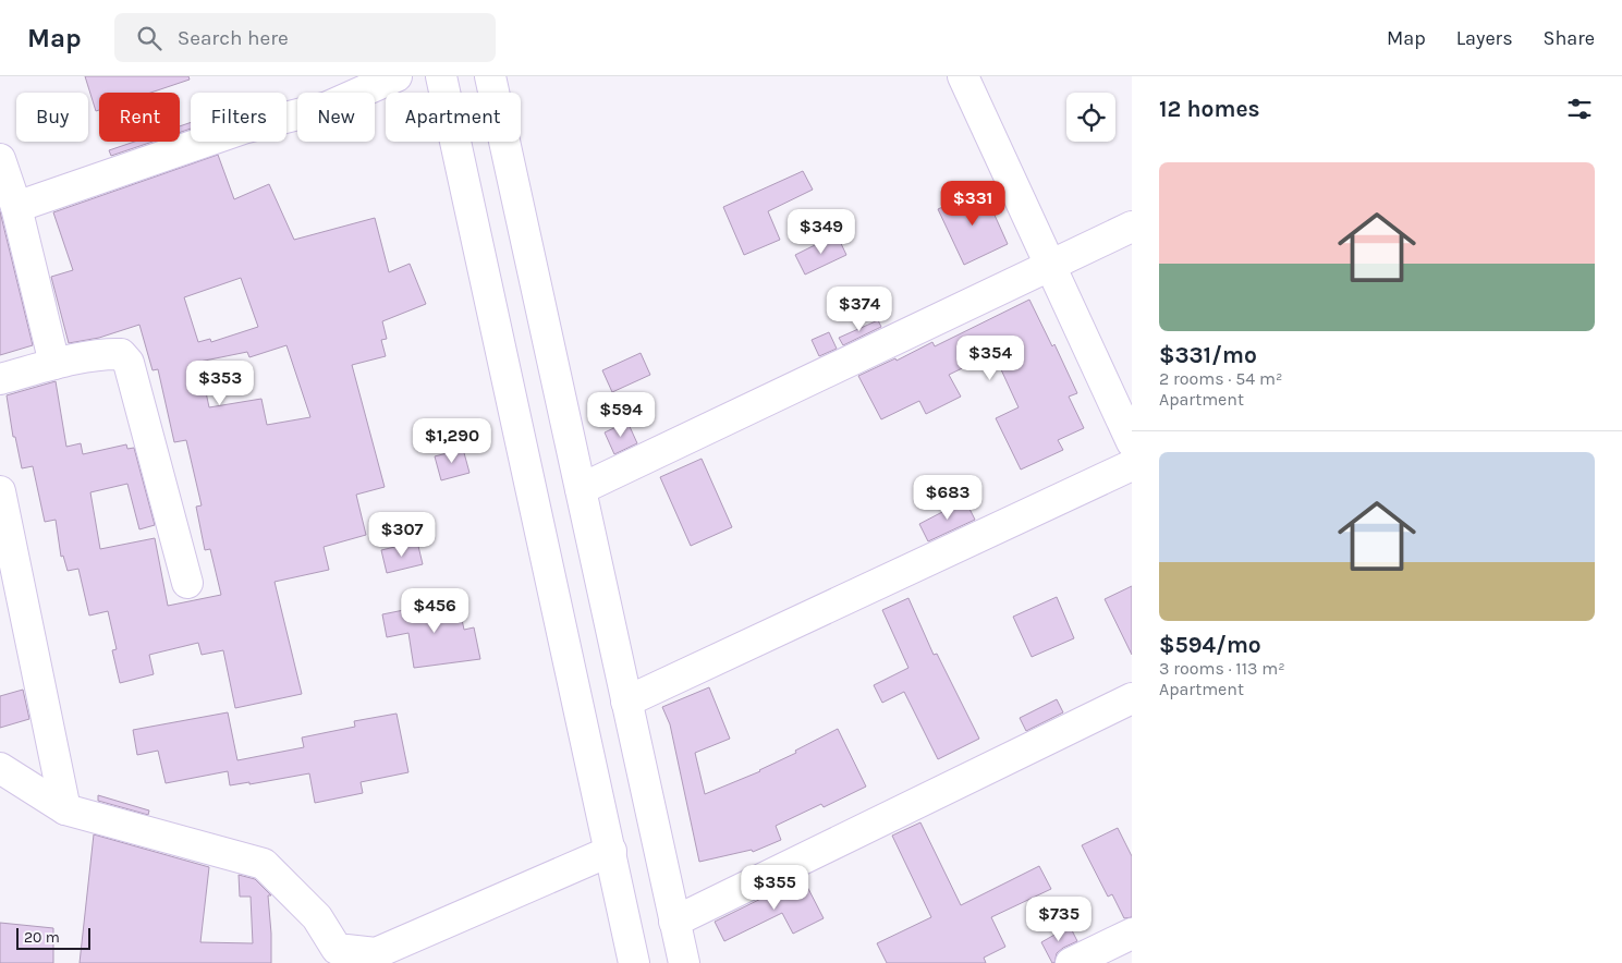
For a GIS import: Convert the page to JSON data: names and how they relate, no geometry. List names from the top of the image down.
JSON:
{
  "scale_bar": "20 m",
  "page": {
    "header": "Map",
    "search": "Search here",
    "nav": ["Map", "Layers", "Share"],
    "heading": "12 homes",
    "chip": [
      "Buy",
      "Rent",
      "Filters",
      "New",
      "Apartment"
    ],
    "list": [
      {
        "name": "$331/mo",
        "note": "2 rooms · 54 m² · Apartment"
      },
      {
        "name": "$594/mo",
        "note": "3 rooms · 113 m² · Apartment"
      }
    ],
    "price": [
      "$331",
      "$349",
      "$374",
      "$354",
      "$353",
      "$594",
      "$1,290",
      "$683",
      "$307",
      "$456",
      "$355",
      "$735"
    ],
    "scale": "20 m"
  }
}
